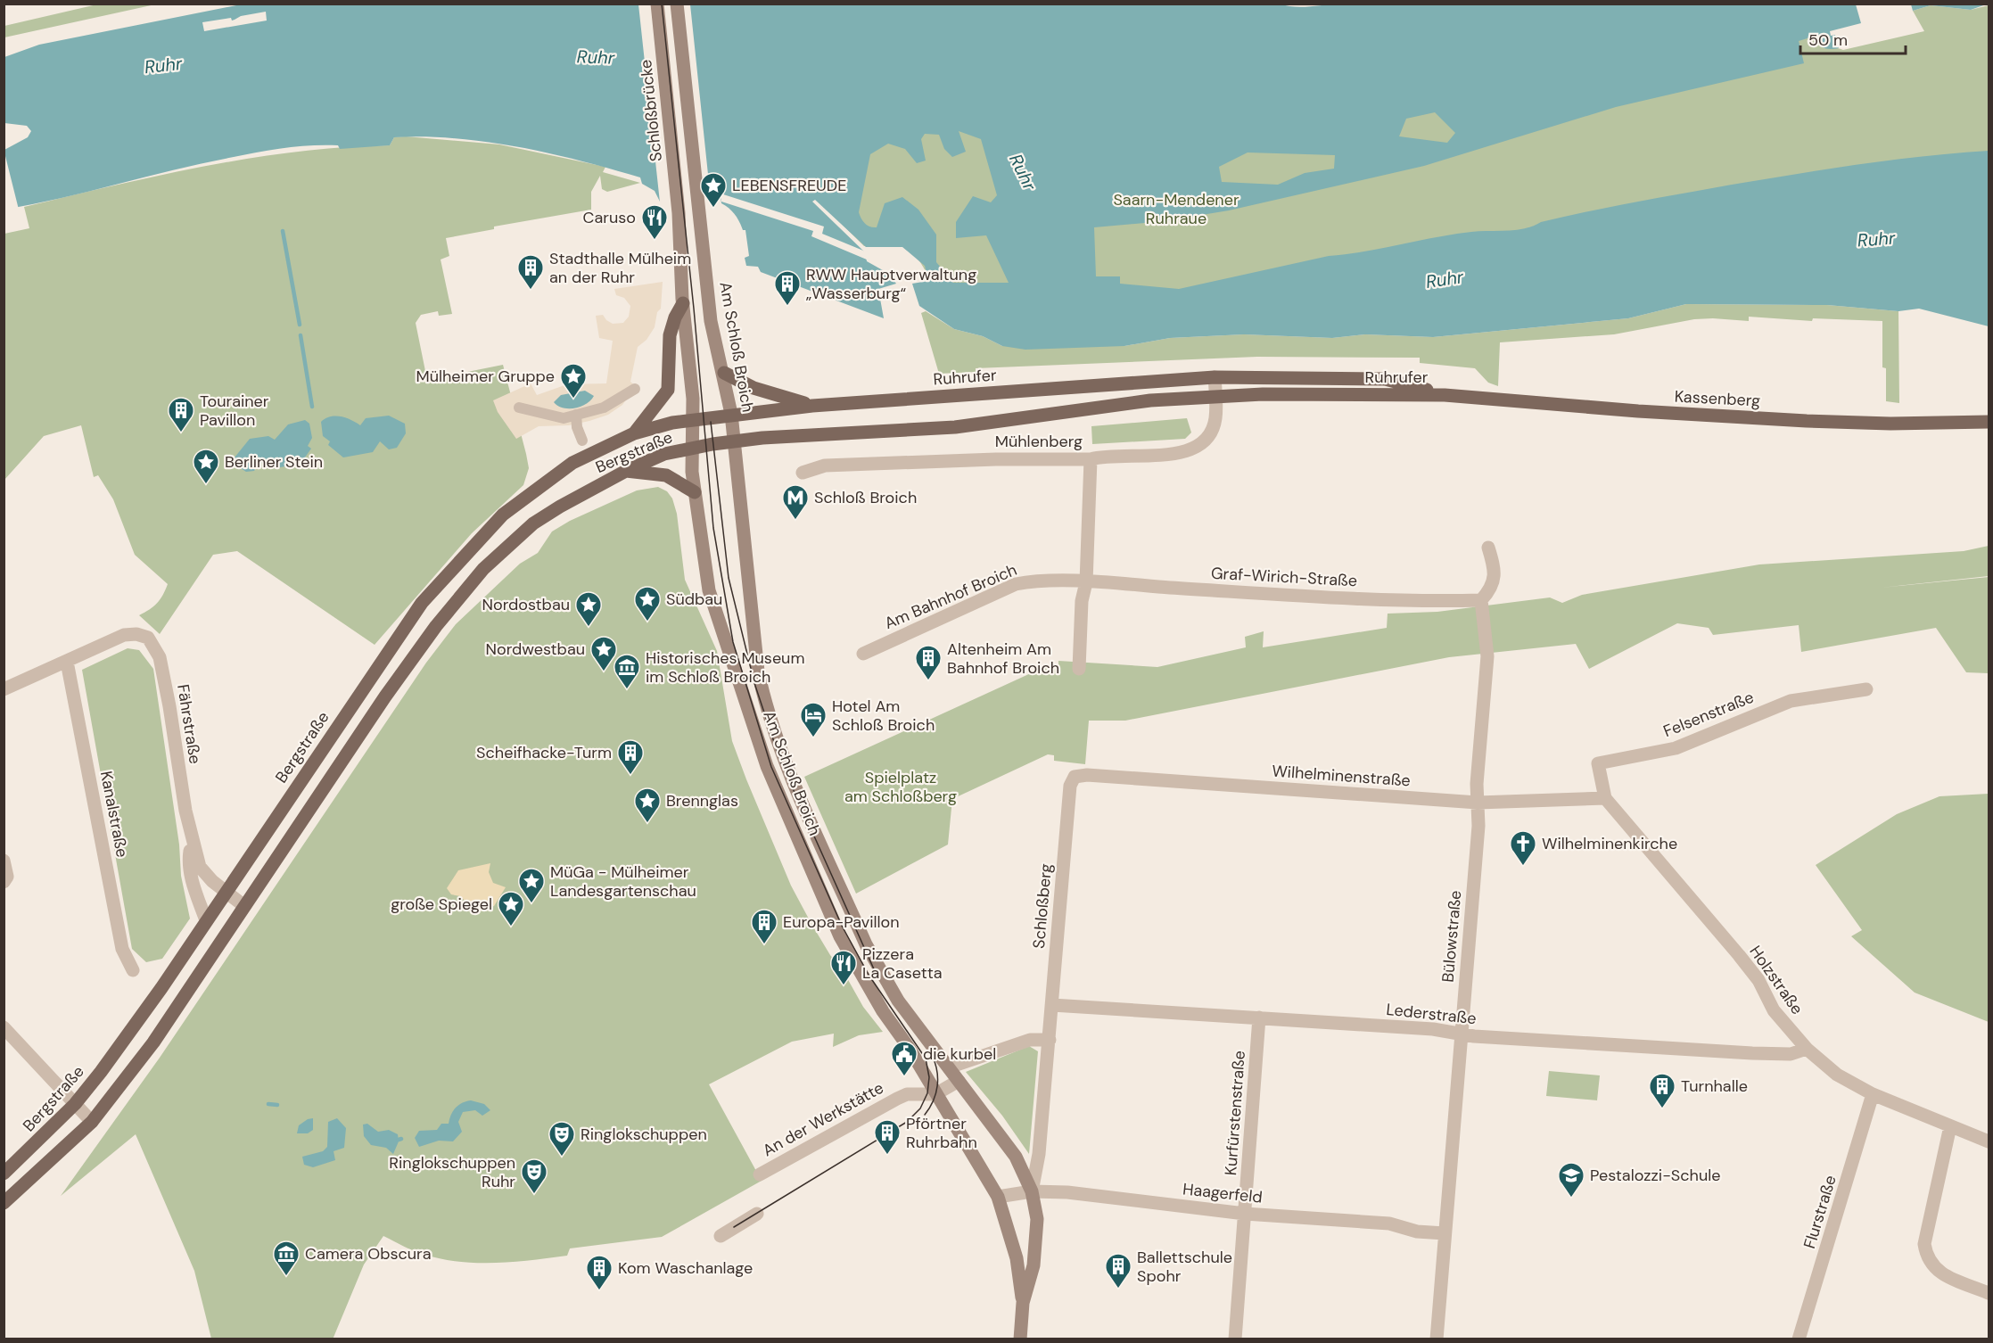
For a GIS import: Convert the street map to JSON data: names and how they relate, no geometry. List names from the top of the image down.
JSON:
{
  "streets": {
    "main road": [
      "Schloßbrücke",
      "Am Schloß Broich",
      "Ruhrufer",
      "Kassenberg",
      "Bergstraße"
    ],
    "street": [
      "Mühlenberg",
      "Graf-Wirich-Straße",
      "Am Bahnhof Broich",
      "Felsenstraße",
      "Fährstraße",
      "Wilhelminenstraße",
      "Kanalstraße",
      "Schloßberg",
      "Bülowstraße",
      "Holzstraße",
      "Lederstraße",
      "Kurfürstenstraße",
      "An der Werkstätte",
      "Haagerfeld",
      "Flurstraße"
    ]
  },
  "crossings": [
    ["Schloßbrücke", "Am Schloß Broich"],
    ["Am Schloß Broich", "Ruhrufer"],
    ["Am Schloß Broich", "Bergstraße"],
    ["Am Schloß Broich", "Schloßberg"],
    ["Am Schloß Broich", "An der Werkstätte"],
    ["Am Schloß Broich", "Haagerfeld"],
    ["Ruhrufer", "Kassenberg"],
    ["Ruhrufer", "Mühlenberg"],
    ["Ruhrufer", "Bergstraße"],
    ["Bergstraße", "Fährstraße"],
    ["Graf-Wirich-Straße", "Am Bahnhof Broich"],
    ["Graf-Wirich-Straße", "Bülowstraße"],
    ["Felsenstraße", "Wilhelminenstraße"],
    ["Felsenstraße", "Holzstraße"],
    ["Fährstraße", "Kanalstraße"],
    ["Wilhelminenstraße", "Schloßberg"],
    ["Wilhelminenstraße", "Bülowstraße"],
    ["Wilhelminenstraße", "Holzstraße"],
    ["Schloßberg", "Lederstraße"],
    ["Schloßberg", "Haagerfeld"],
    ["Bülowstraße", "Lederstraße"],
    ["Bülowstraße", "Haagerfeld"],
    ["Holzstraße", "Lederstraße"],
    ["Holzstraße", "Flurstraße"],
    ["Lederstraße", "Kurfürstenstraße"],
    ["Kurfürstenstraße", "Haagerfeld"]
  ],
  "water": ["Ruhr"],
  "parks": ["Saarn-Mendener Ruhraue", "Spielplatz am Schloßberg"],
  "places": {
    "place": [
      "LEBENSFREUDE",
      "Mülheimer Gruppe",
      "Berliner Stein",
      "Südbau",
      "Nordostbau",
      "Nordwestbau",
      "Brennglas",
      "MüGa - Mülheimer Landesgartenschau",
      "große Spiegel"
    ],
    "restaurant": ["Caruso", "Pizzera La Casetta"],
    "building": [
      "Stadthalle Mülheim an der Ruhr",
      "RWW Hauptverwaltung „Wasserburg“",
      "Tourainer Pavillon",
      "Altenheim Am Bahnhof Broich",
      "Scheifhacke-Turm",
      "Europa-Pavillon",
      "Turnhalle",
      "Pförtner Ruhrbahn",
      "Ballettschule Spohr",
      "Kom Waschanlage"
    ],
    "metro station": ["Schloß Broich"],
    "museum": ["Historisches Museum im Schloß Broich", "Camera Obscura"],
    "hotel": ["Hotel Am Schloß Broich"],
    "church": ["Wilhelminenkirche"],
    "public building": ["die kurbel"],
    "theatre": ["Ringlokschuppen", "Ringlokschuppen Ruhr"],
    "school or university": ["Pestalozzi-Schule"]
  },
  "scale_bar": "50 m"
}
